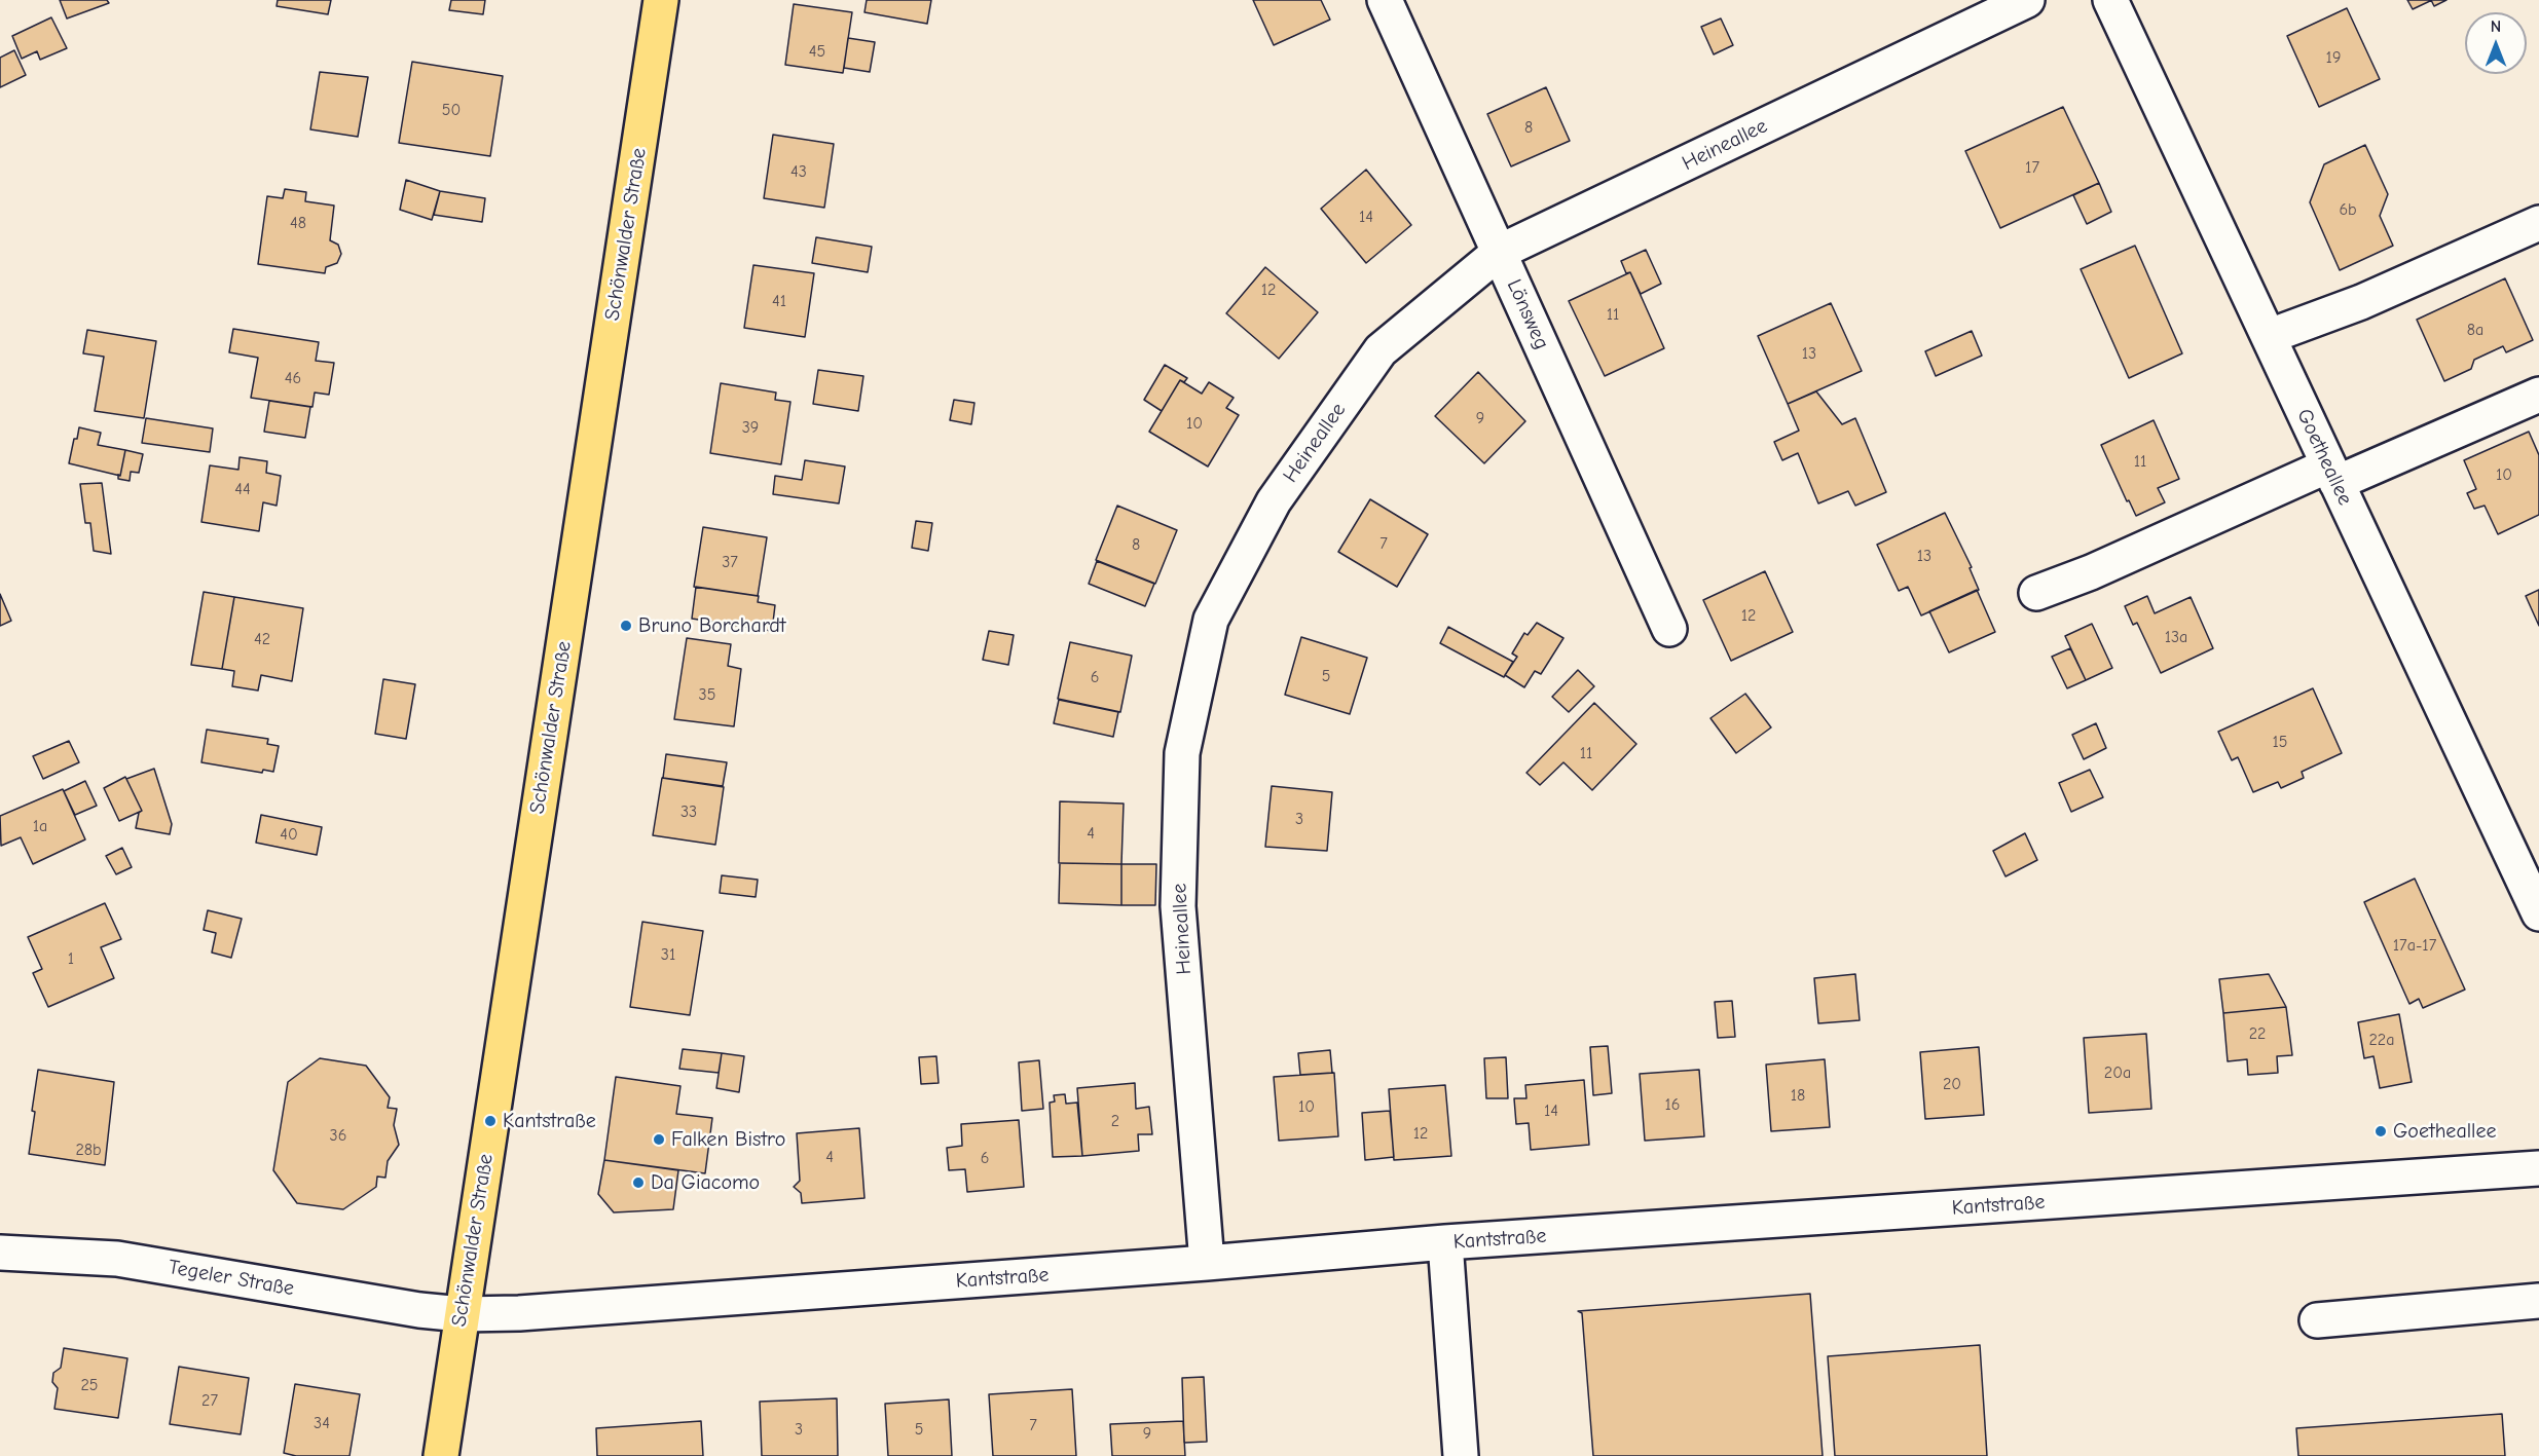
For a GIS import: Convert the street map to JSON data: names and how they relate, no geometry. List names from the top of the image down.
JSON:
{
  "streets": {
    "main road": ["Schönwalder Straße"],
    "street": [
      "Heineallee",
      "Lönsweg",
      "Goetheallee",
      "Kantstraße",
      "Tegeler Straße"
    ]
  },
  "crossings": [
    ["Heineallee", "Lönsweg"],
    ["Heineallee", "Kantstraße"],
    ["Schönwalder Straße", "Kantstraße"],
    ["Schönwalder Straße", "Tegeler Straße"],
    ["Kantstraße", "Tegeler Straße"]
  ],
  "places": [
    "Bruno Borchardt",
    "Kantstraße",
    "Goetheallee",
    "Falken Bistro",
    "Da Giacomo"
  ],
  "house_numbers": [
    "45",
    "19",
    "50",
    "8",
    "17",
    "43",
    "6b",
    "14",
    "48",
    "12",
    "41",
    "11",
    "8a",
    "13",
    "46",
    "9",
    "10",
    "39",
    "11",
    "10",
    "44",
    "7",
    "8",
    "13",
    "37",
    "12",
    "13a",
    "42",
    "5",
    "6",
    "35",
    "15",
    "11",
    "33",
    "3",
    "1a",
    "4",
    "40",
    "17a-17",
    "31",
    "1",
    "22",
    "22a",
    "20a",
    "20",
    "18",
    "16",
    "10",
    "14",
    "2",
    "12",
    "36",
    "28b",
    "4",
    "6",
    "25",
    "27",
    "34",
    "7",
    "3",
    "5",
    "9"
  ],
  "north": "top"
}
